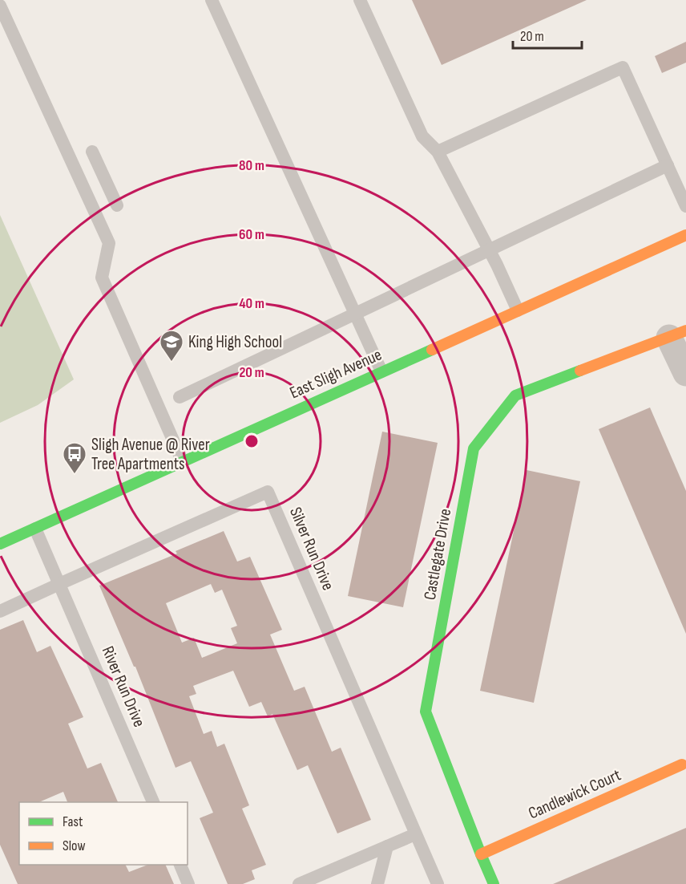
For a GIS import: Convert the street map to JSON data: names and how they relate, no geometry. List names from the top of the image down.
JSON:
{
  "streets": {
    "street": ["East Sligh Avenue", "Castlegate Drive", "Candlewick Court"],
    "lane": ["Silver Run Drive", "River Run Drive"]
  },
  "crossings": [
    ["Silver Run Drive", "River Run Drive"],
    ["Castlegate Drive", "Candlewick Court"]
  ],
  "places": {
    "school or university": ["King High School"],
    "bus stop": ["Sligh Avenue @ River Tree Apartments"]
  },
  "legend": ["Fast", "Slow"],
  "scale_bar": "20 m",
  "rings": [
    "80 m",
    "60 m",
    "40 m",
    "20 m"
  ]
}
